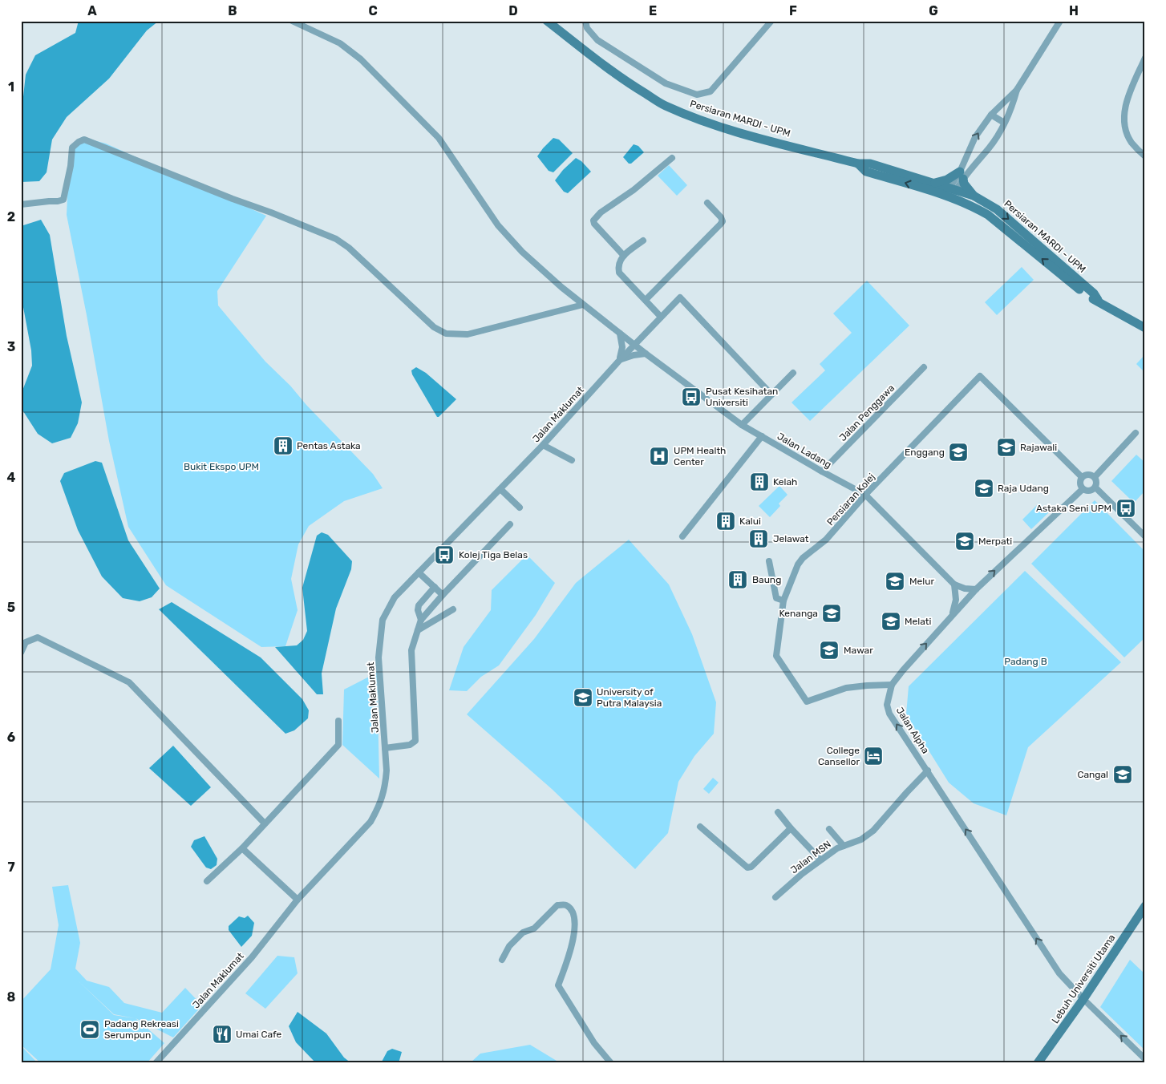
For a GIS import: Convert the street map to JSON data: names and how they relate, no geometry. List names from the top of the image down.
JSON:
{
  "streets": {
    "street": [
      "Persiaran MARDI - UPM",
      "Jalan Penggawa",
      "Jalan Maklumat",
      "Jalan Ladang",
      "Persiaran Kolej",
      "Jalan Alpha",
      "Jalan MSN",
      "Lebuh Universiti Utama"
    ]
  },
  "crossings": [
    ["Jalan Penggawa", "Jalan Ladang"],
    ["Jalan Maklumat", "Jalan Ladang"],
    ["Jalan Ladang", "Persiaran Kolej"],
    ["Persiaran Kolej", "Jalan Alpha"],
    ["Jalan Alpha", "Jalan MSN"],
    ["Jalan Alpha", "Lebuh Universiti Utama"]
  ],
  "parks": ["Bukit Ekspo UPM", "Padang B"],
  "places": {
    "bus stop": ["Pusat Kesihatan Universiti", "Astaka Seni UPM", "Kolej Tiga Belas"],
    "building": [
      "Pentas Astaka",
      "Kelah",
      "Kalui",
      "Jelawat",
      "Baung"
    ],
    "school or university": [
      "Rajawali",
      "Enggang",
      "Raja Udang",
      "Merpati",
      "Melur",
      "Kenanga",
      "Melati",
      "Mawar",
      "University of Putra Malaysia",
      "Cangal"
    ],
    "hospital": ["UPM Health Center"],
    "hotel": ["College Cansellor"],
    "sports": ["Padang Rekreasi Serumpun"],
    "restaurant": ["Umai Cafe"]
  },
  "grid": {
    "columns": [
      "A",
      "B",
      "C",
      "D",
      "E",
      "F",
      "G",
      "H"
    ],
    "rows": [
      "1",
      "2",
      "3",
      "4",
      "5",
      "6",
      "7",
      "8"
    ]
  }
}
